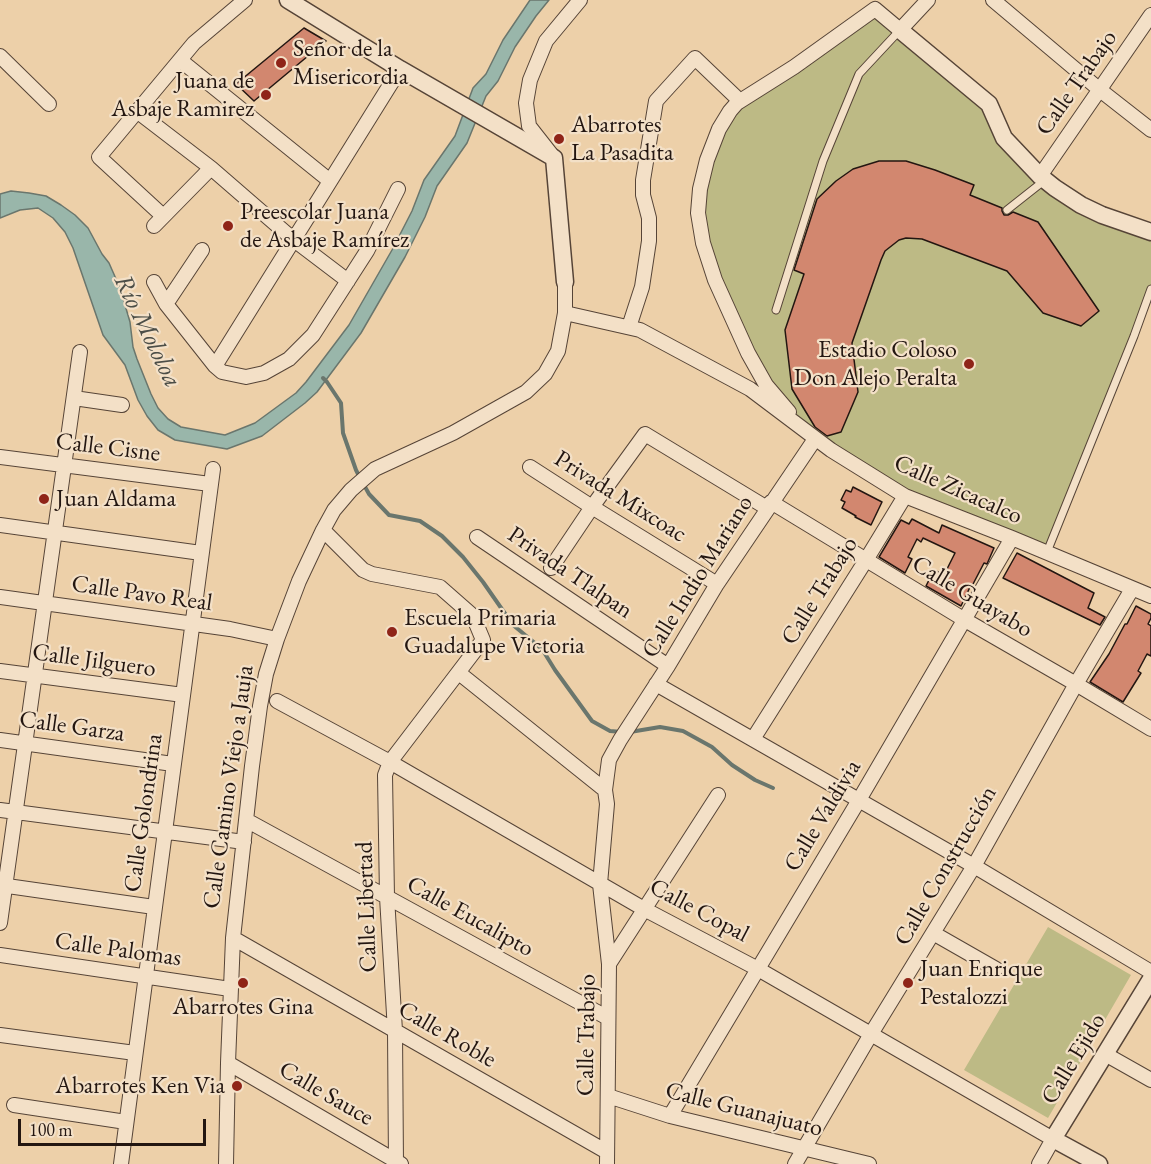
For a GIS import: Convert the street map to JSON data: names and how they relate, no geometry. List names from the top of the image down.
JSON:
{
  "streets": {
    "street": [
      "Calle Trabajo",
      "Calle Cisne",
      "Calle Zicacalco",
      "Privada Mixcoac",
      "Privada Tlalpan",
      "Calle Indio Mariano",
      "Calle Pavo Real",
      "Calle Guayabo",
      "Calle Jilguero",
      "Calle Garza",
      "Calle Camino Viejo a Jauja",
      "Calle Golondrina",
      "Calle Valdivia",
      "Calle Construcción",
      "Calle Libertad",
      "Calle Copal",
      "Calle Eucalipto",
      "Calle Palomas",
      "Calle Roble",
      "Calle Ejido",
      "Calle Sauce",
      "Calle Guanajuato"
    ]
  },
  "crossings": [
    ["Calle Trabajo", "Calle Zicacalco"],
    ["Calle Trabajo", "Calle Indio Mariano"],
    ["Calle Trabajo", "Calle Guayabo"],
    ["Calle Trabajo", "Calle Copal"],
    ["Calle Trabajo", "Calle Eucalipto"],
    ["Calle Trabajo", "Calle Roble"],
    ["Calle Trabajo", "Calle Guanajuato"],
    ["Calle Cisne", "Calle Golondrina"],
    ["Calle Zicacalco", "Calle Indio Mariano"],
    ["Calle Zicacalco", "Calle Camino Viejo a Jauja"],
    ["Calle Zicacalco", "Calle Valdivia"],
    ["Calle Zicacalco", "Calle Construcción"],
    ["Privada Mixcoac", "Calle Indio Mariano"],
    ["Privada Mixcoac", "Calle Guayabo"],
    ["Privada Tlalpan", "Calle Indio Mariano"],
    ["Calle Indio Mariano", "Calle Guayabo"],
    ["Calle Indio Mariano", "Calle Copal"],
    ["Calle Pavo Real", "Calle Camino Viejo a Jauja"],
    ["Calle Pavo Real", "Calle Golondrina"],
    ["Calle Guayabo", "Calle Valdivia"],
    ["Calle Guayabo", "Calle Construcción"],
    ["Calle Jilguero", "Calle Golondrina"],
    ["Calle Garza", "Calle Golondrina"],
    ["Calle Camino Viejo a Jauja", "Calle Eucalipto"],
    ["Calle Camino Viejo a Jauja", "Calle Palomas"],
    ["Calle Camino Viejo a Jauja", "Calle Roble"],
    ["Calle Camino Viejo a Jauja", "Calle Sauce"],
    ["Calle Golondrina", "Calle Palomas"],
    ["Calle Valdivia", "Calle Copal"],
    ["Calle Valdivia", "Calle Guanajuato"],
    ["Calle Construcción", "Calle Copal"],
    ["Calle Construcción", "Calle Guanajuato"],
    ["Calle Libertad", "Calle Copal"],
    ["Calle Libertad", "Calle Eucalipto"],
    ["Calle Libertad", "Calle Roble"],
    ["Calle Libertad", "Calle Sauce"],
    ["Calle Copal", "Calle Ejido"]
  ],
  "water": ["Río Mololoa"],
  "places": [
    "Señor de la Misericordia",
    "Juana de Asbaje Ramirez",
    "Abarrotes La Pasadita",
    "Preescolar Juana de Asbaje Ramírez",
    "Estadio Coloso Don Alejo Peralta",
    "Juan Aldama",
    "Escuela Primaria Guadalupe Victoria",
    "Abarrotes Gina",
    "Juan Enrique Pestalozzi",
    "Abarrotes Ken Via"
  ],
  "scale_bar": "100 m"
}
